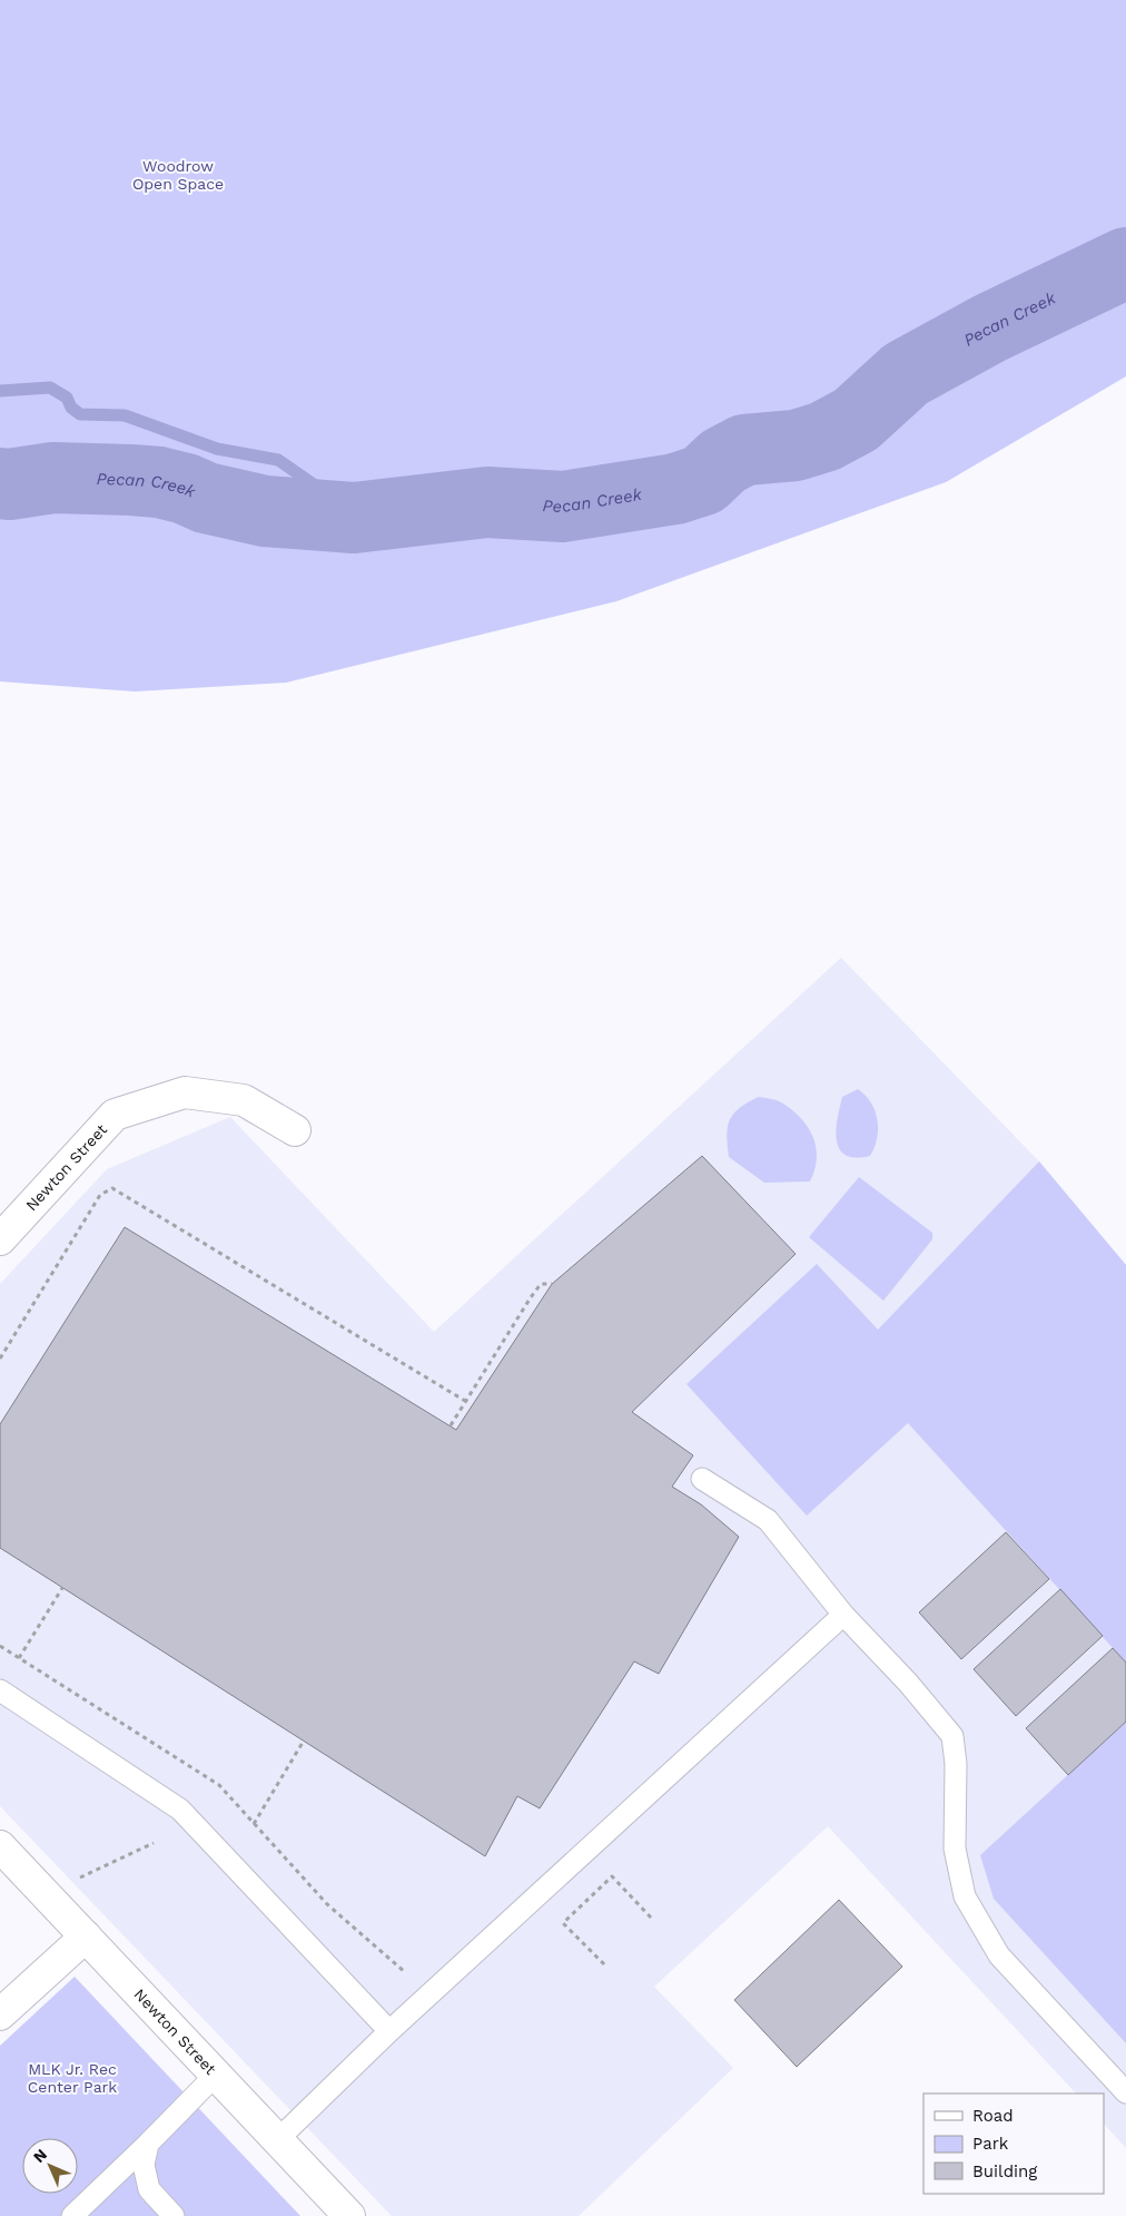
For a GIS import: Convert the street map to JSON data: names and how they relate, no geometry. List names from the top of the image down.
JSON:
{
  "streets": {
    "street": ["Newton Street"]
  },
  "water": ["Pecan Creek"],
  "parks": ["Woodrow Open Space", "MLK Jr. Rec Center Park"],
  "legend": ["Road", "Park", "Building"],
  "north": "top left"
}
